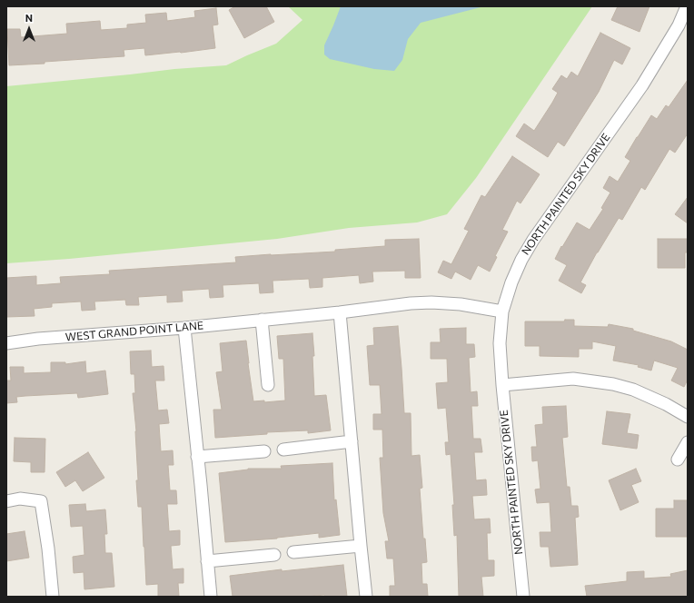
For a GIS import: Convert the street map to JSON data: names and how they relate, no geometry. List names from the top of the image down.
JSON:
{
  "streets": {
    "street": ["NORTH PAINTED SKY DRIVE", "WEST GRAND POINT LANE"]
  },
  "crossings": [
    ["NORTH PAINTED SKY DRIVE", "WEST GRAND POINT LANE"]
  ],
  "north": "top"
}
